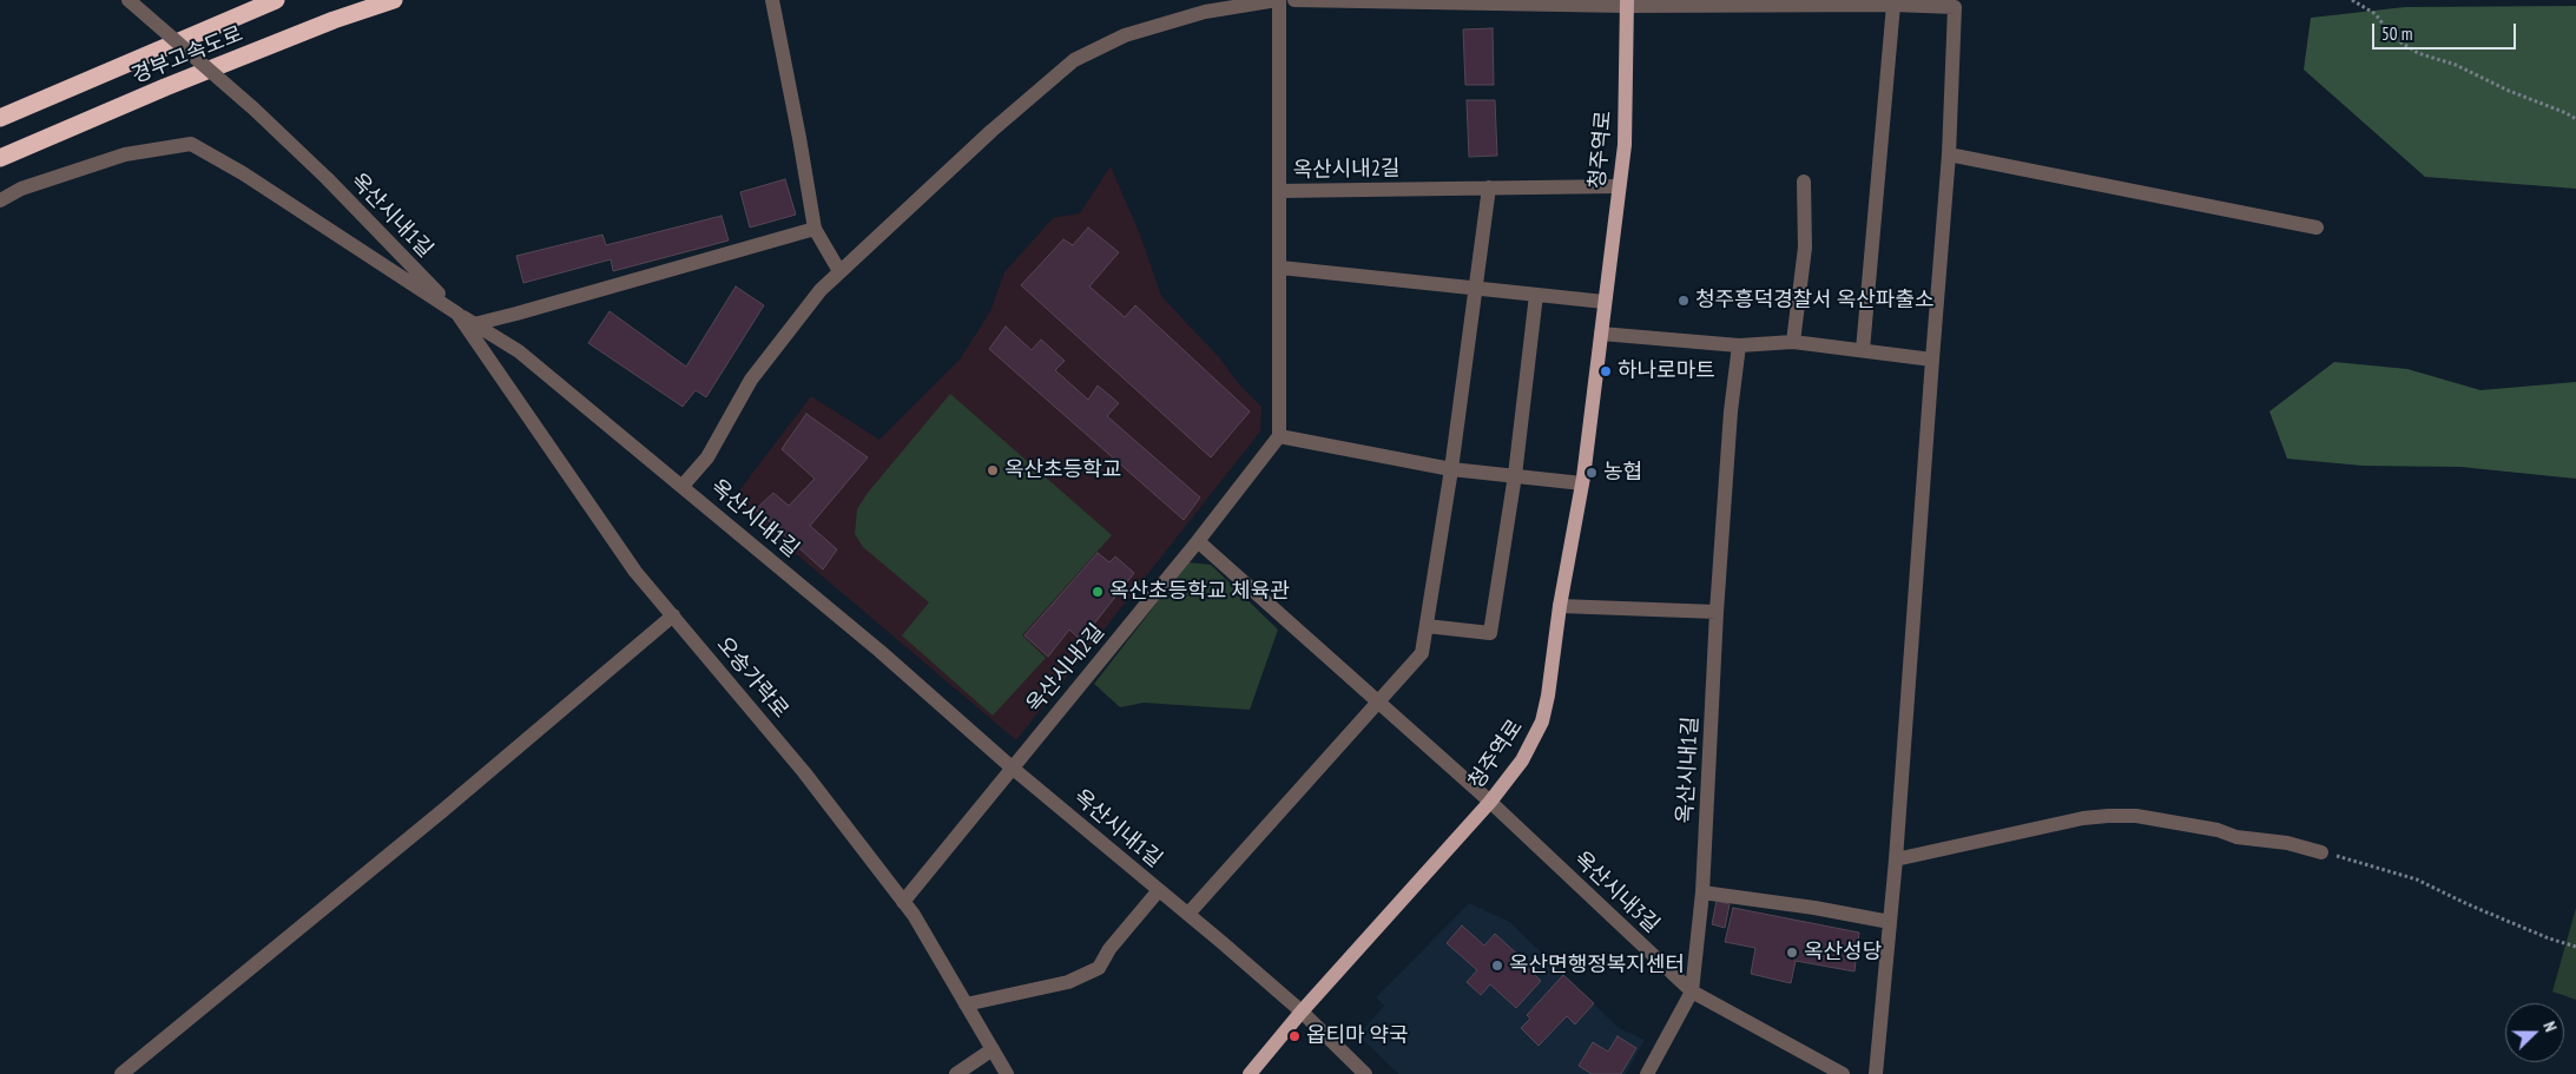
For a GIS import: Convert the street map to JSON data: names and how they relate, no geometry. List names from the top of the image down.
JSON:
{
  "streets": {
    "highway": ["경부고속도로"],
    "main road": ["청주역로"],
    "street": [
      "옥산시내2길",
      "옥산시내1길",
      "오송가락로",
      "옥산시내3길"
    ]
  },
  "crossings": [
    ["청주역로", "옥산시내2길"],
    ["청주역로", "옥산시내1길"],
    ["청주역로", "옥산시내3길"],
    ["옥산시내2길", "옥산시내1길"],
    ["옥산시내2길", "오송가락로"],
    ["옥산시내1길", "오송가락로"],
    ["옥산시내1길", "옥산시내3길"]
  ],
  "places": [
    "청주흥덕경찰서 옥산파출소",
    "하나로마트",
    "옥산초등학교",
    "농협",
    "옥산초등학교 체육관",
    "옥산성당",
    "옥산면행정복지센터",
    "옵티마 약국"
  ],
  "scale_bar": "50 m",
  "north": "right"
}
